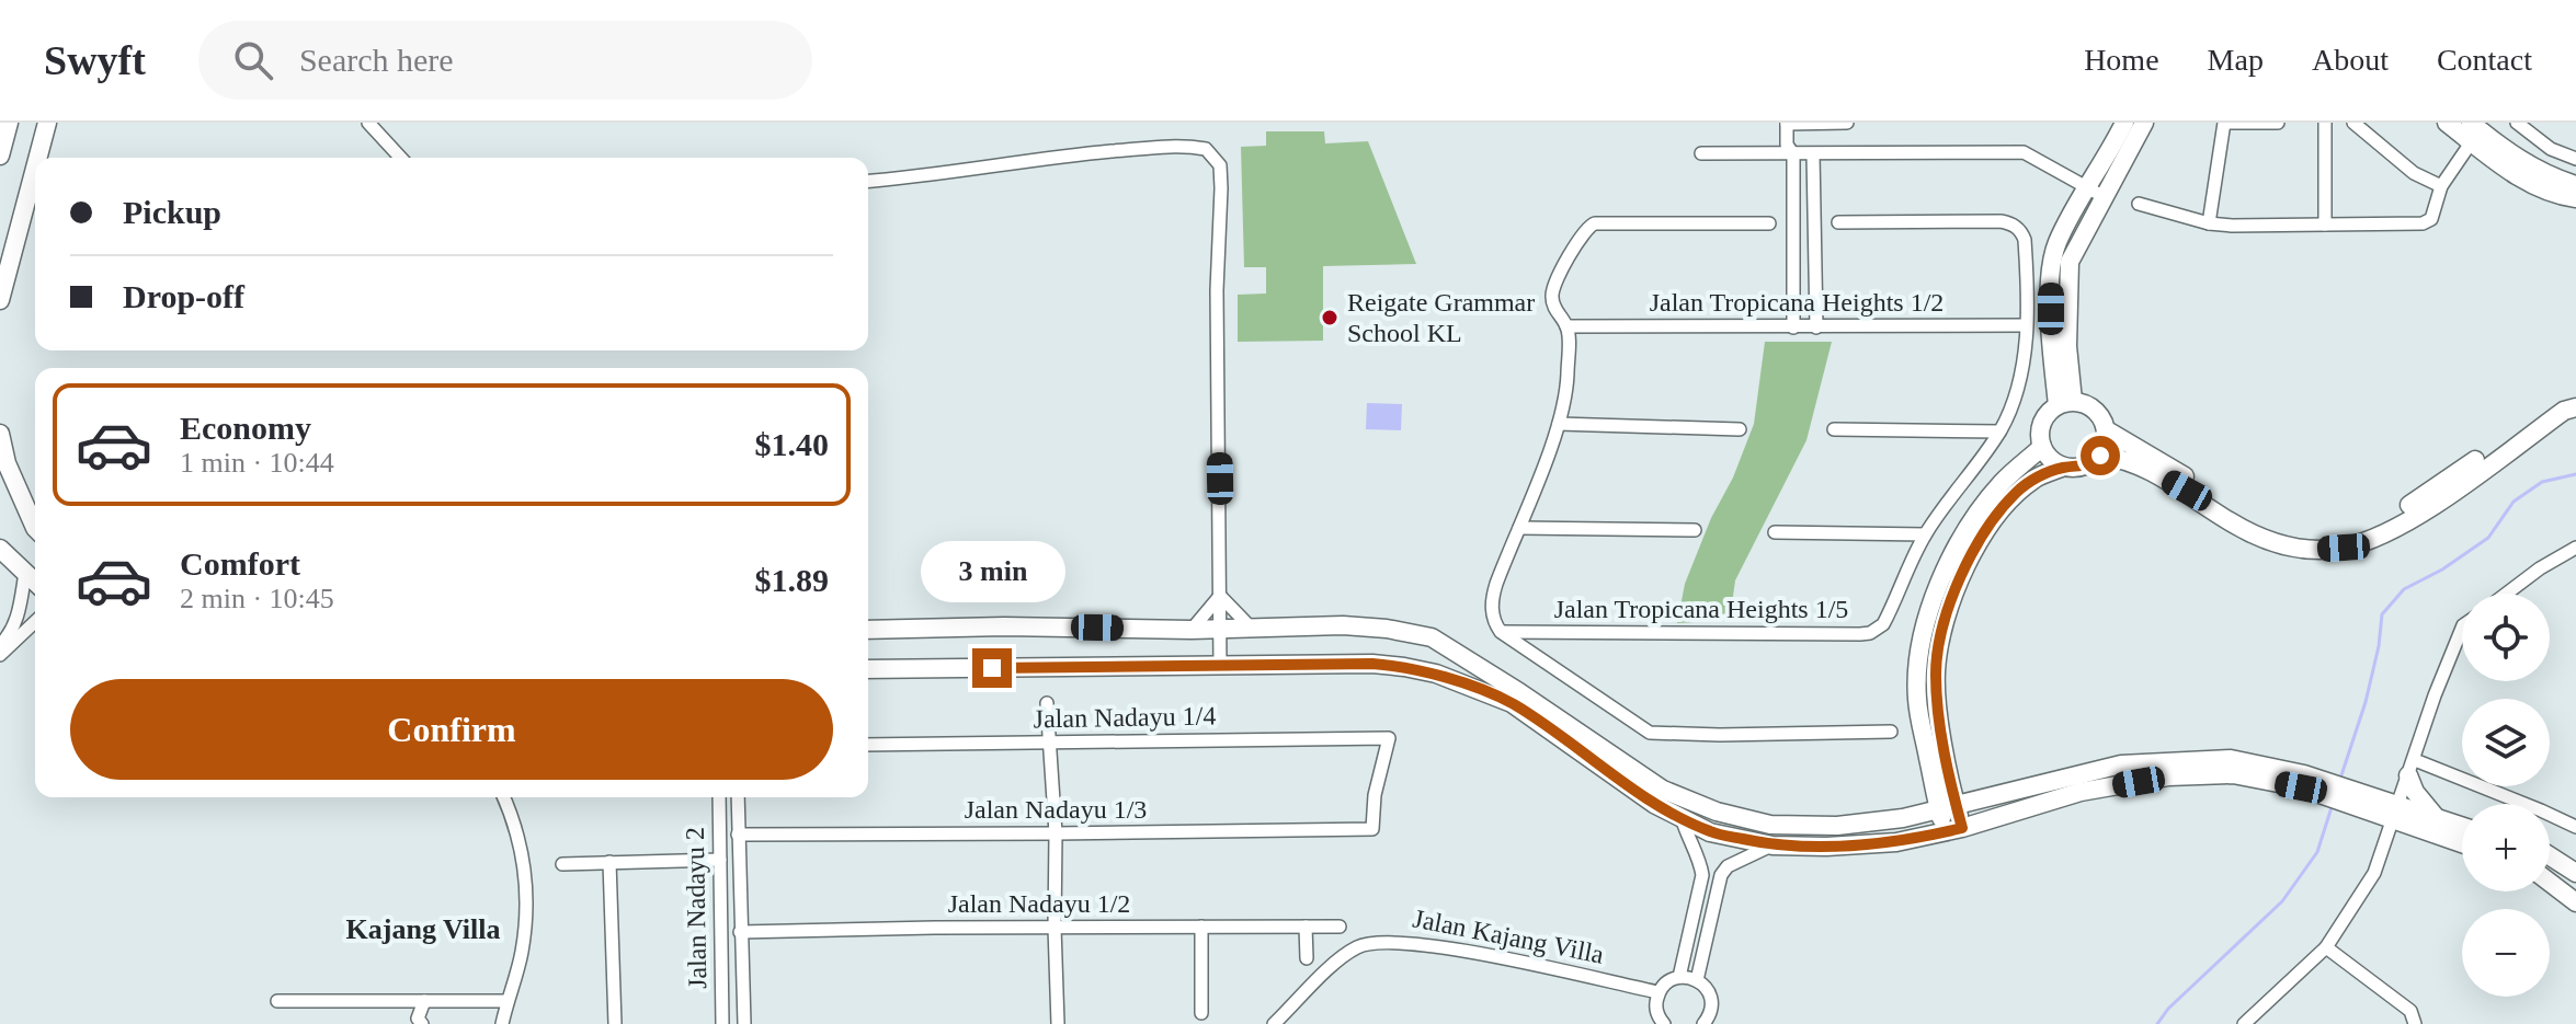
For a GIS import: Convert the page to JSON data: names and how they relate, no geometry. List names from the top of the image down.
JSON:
{
  "streets": {
    "street": [
      "Jalan Tropicana Heights 1/2",
      "Jalan Tropicana Heights 1/5",
      "Jalan Nadayu 1/4",
      "Jalan Nadayu 1/3",
      "Jalan Nadayu 1/2",
      "Jalan Nadayu 2",
      "Jalan Kajang Villa"
    ]
  },
  "crossings": [
    ["Jalan Tropicana Heights 1/2", "Jalan Tropicana Heights 1/5"],
    ["Jalan Nadayu 1/4", "Jalan Nadayu 1/3"]
  ],
  "districts": ["Kajang Villa"],
  "places": ["Reigate Grammar School KL"],
  "page": {
    "header": "Swyft",
    "search": "Search here",
    "nav": [
      "Home",
      "Map",
      "About",
      "Contact"
    ],
    "banner": ["Pickup", "Drop-off"],
    "list": [
      {
        "name": "Economy",
        "note": "1 min · 10:44",
        "value": "$1.40"
      },
      {
        "name": "Comfort",
        "note": "2 min · 10:45",
        "value": "$1.89"
      }
    ],
    "bubble": "3 min",
    "map_buttons": ["+", "−"],
    "buttons": "Confirm"
  }
}
